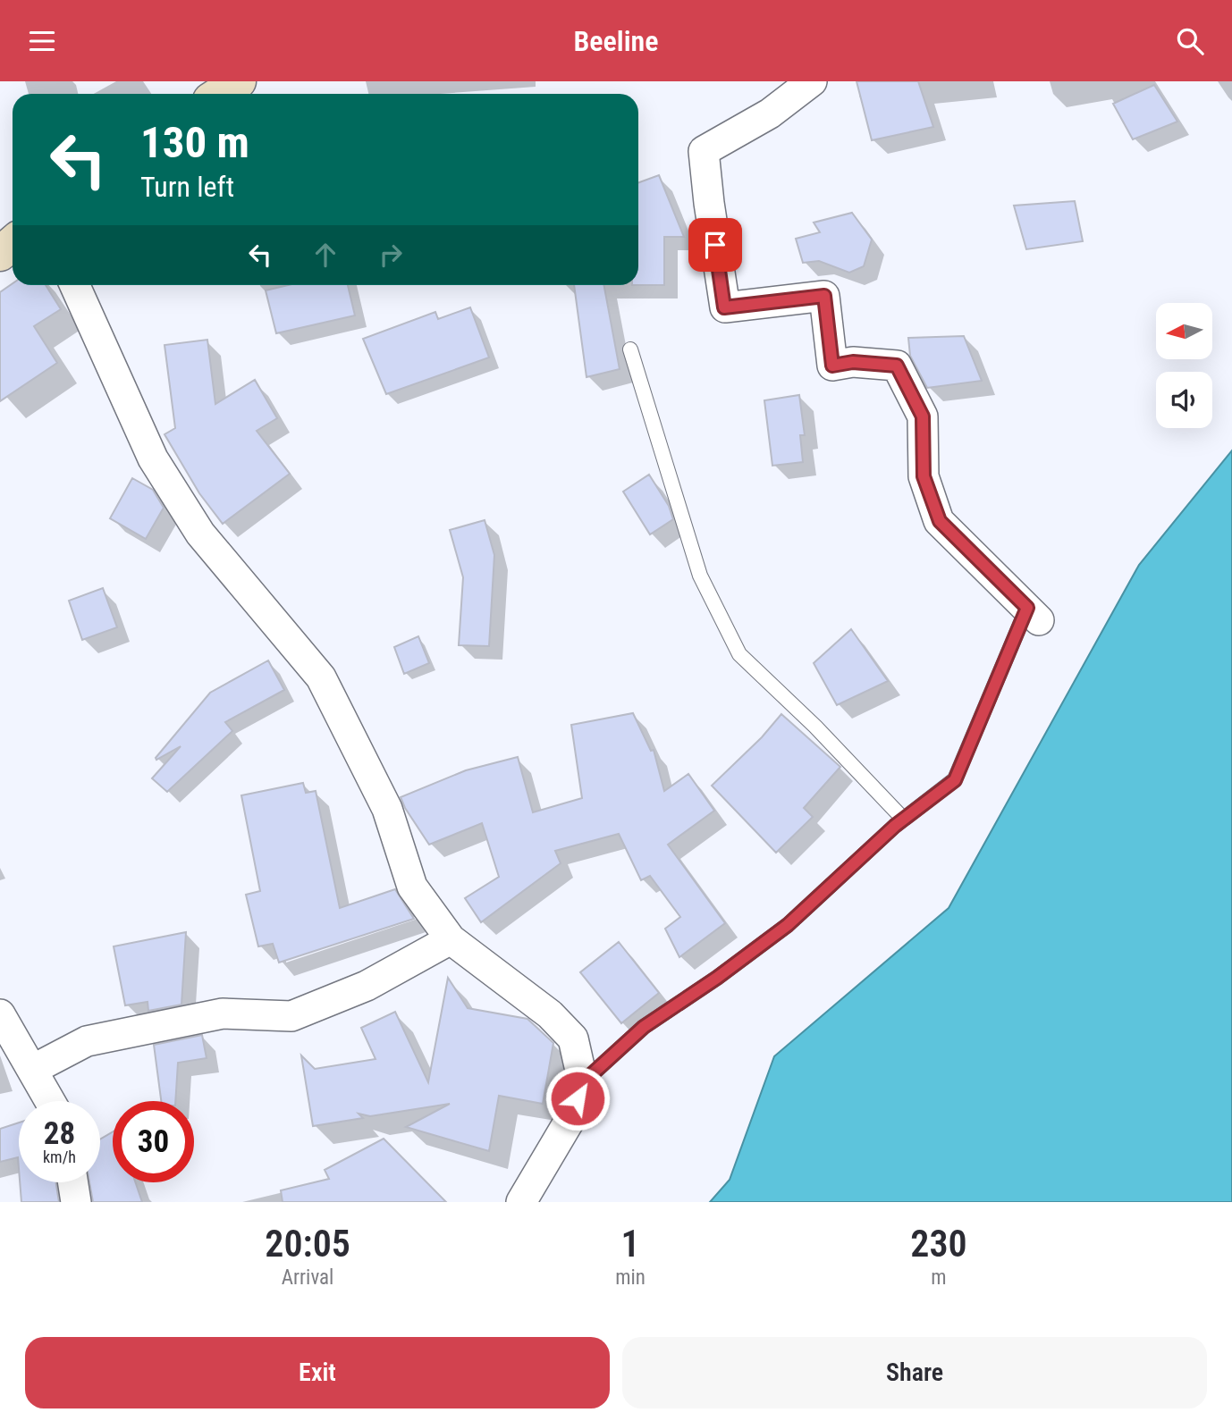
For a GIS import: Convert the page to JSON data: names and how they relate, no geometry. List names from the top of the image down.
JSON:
{
  "north": "left",
  "page": {
    "header": "Beeline",
    "turn": ["130 m", "Turn left"],
    "speed": "28 km/h",
    "limit": "30",
    "eta": [
      "20:05",
      "Arrival",
      "1",
      "min",
      "230",
      "m"
    ],
    "buttons": ["Exit", "Share"]
  }
}
